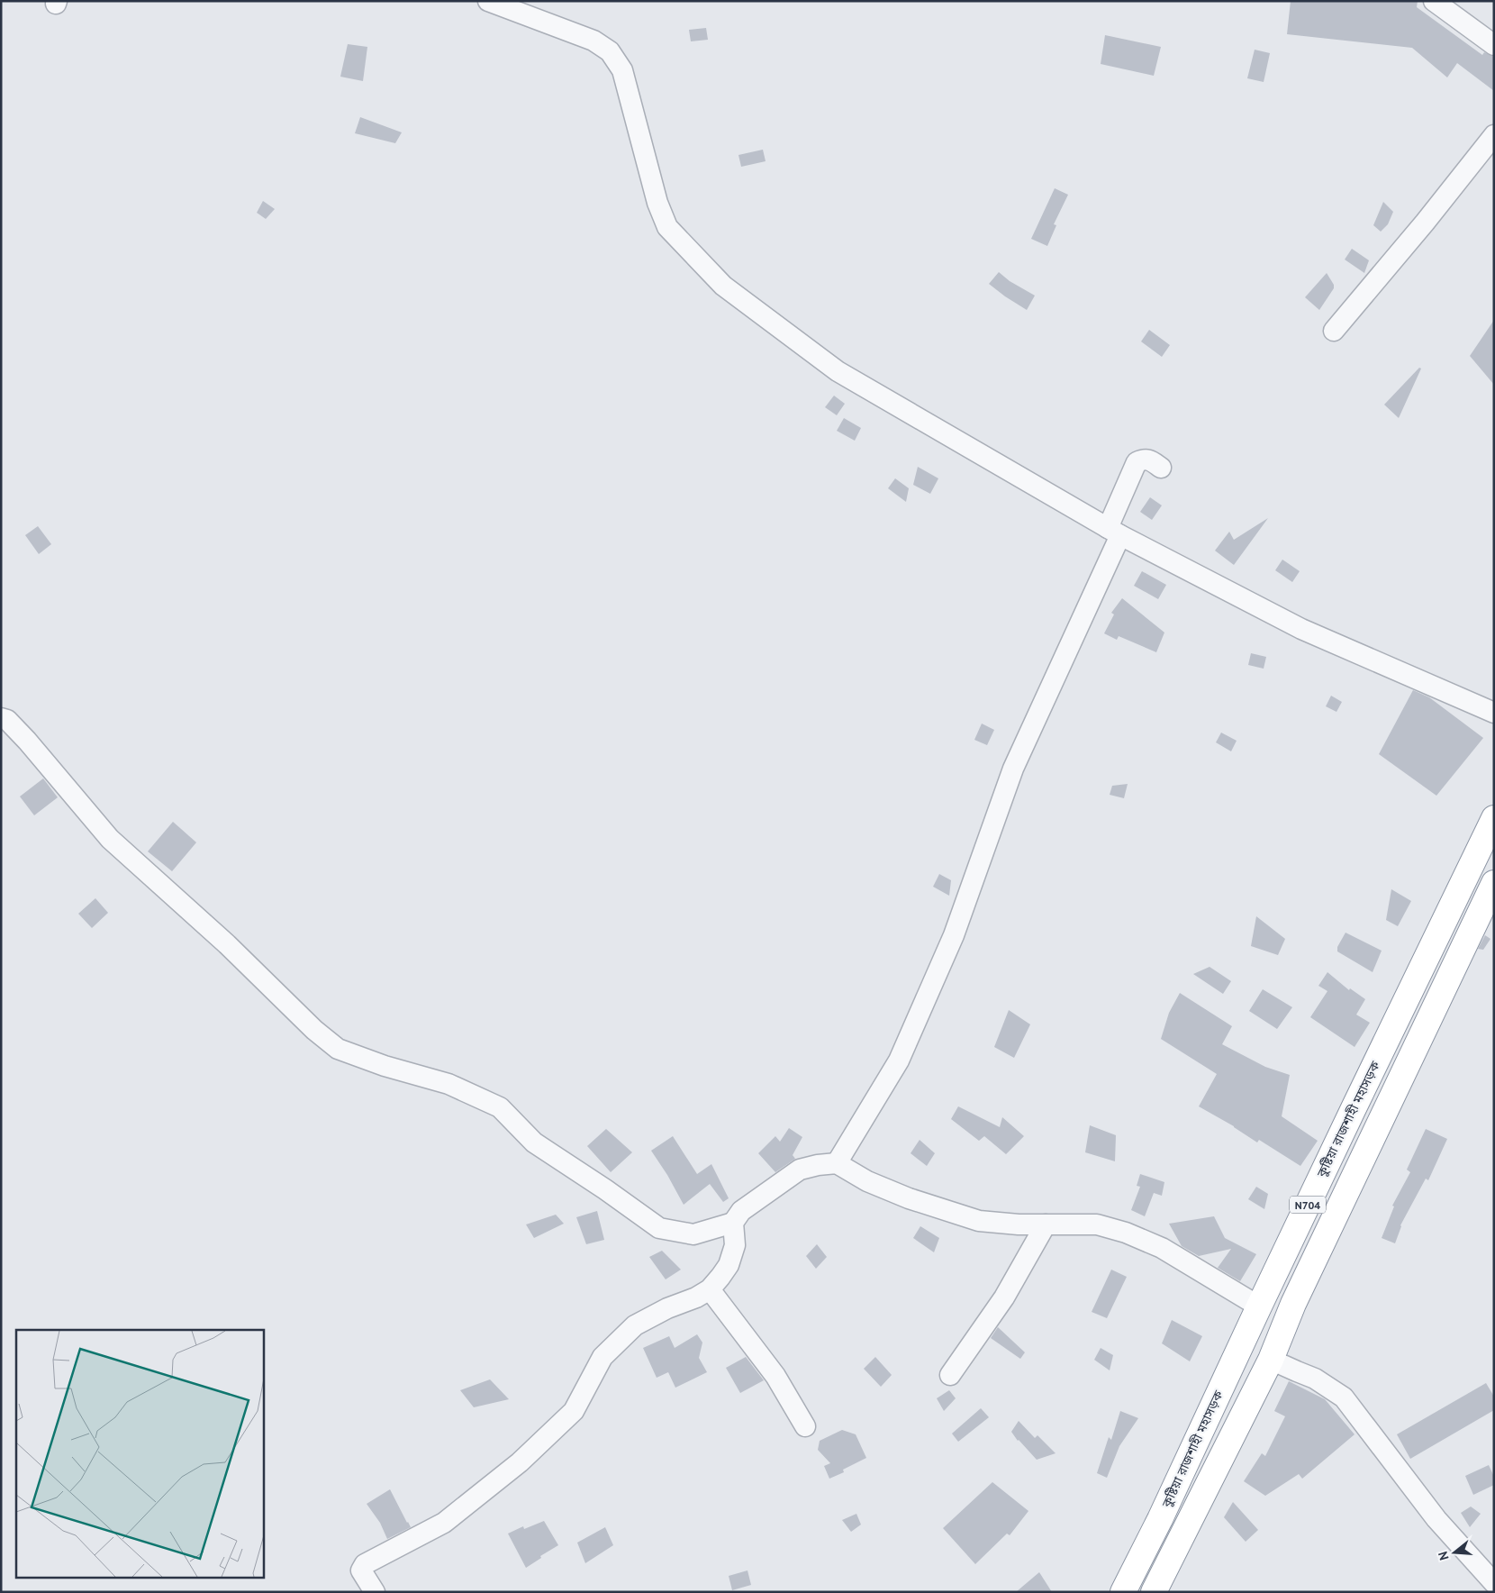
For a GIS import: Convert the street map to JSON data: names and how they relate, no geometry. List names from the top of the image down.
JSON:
{
  "streets": {
    "highway": ["কুষ্টিয়া রাজশাহী মহাসড়ক", "N704"]
  },
  "north": "left"
}
